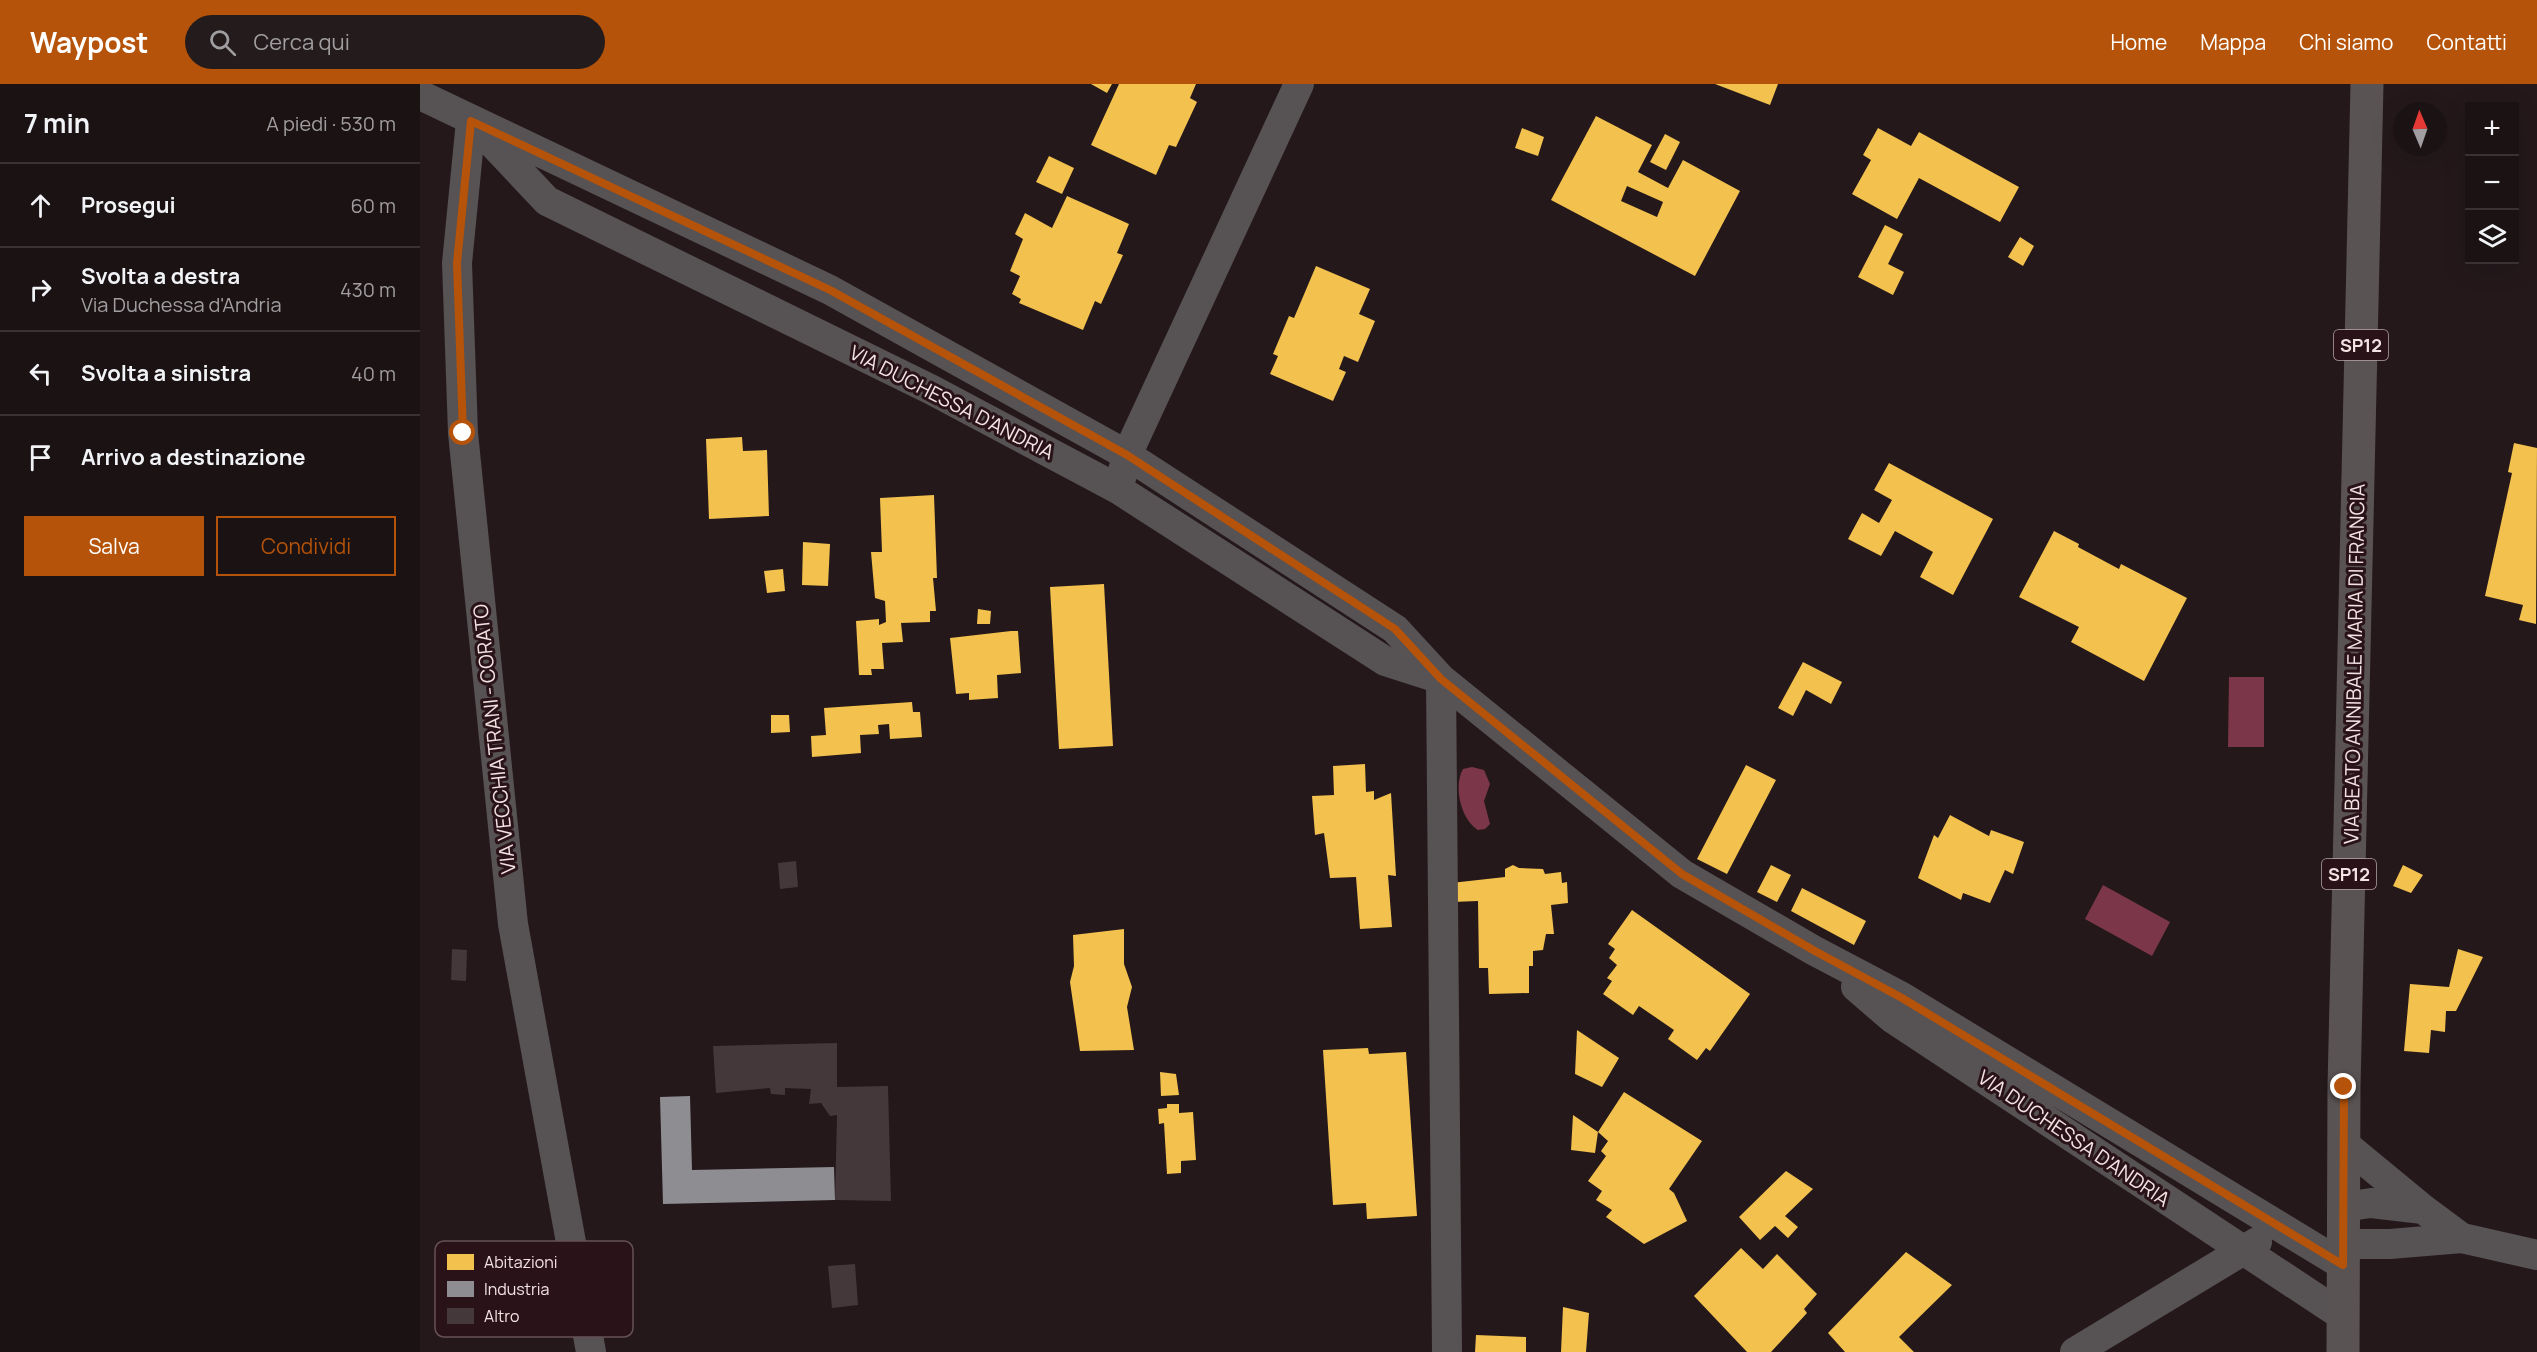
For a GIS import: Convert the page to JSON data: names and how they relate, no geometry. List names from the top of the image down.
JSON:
{
  "streets": {
    "main road": ["SP12", "VIA BEATO ANNIBALE MARIA DI FRANCIA"],
    "street": ["VIA DUCHESSA D'ANDRIA", "VIA VECCHIA TRANI - CORATO"]
  },
  "crossings": [
    ["SP12", "VIA DUCHESSA D'ANDRIA"],
    ["SP12", "VIA BEATO ANNIBALE MARIA DI FRANCIA"],
    ["VIA DUCHESSA D'ANDRIA", "VIA BEATO ANNIBALE MARIA DI FRANCIA"],
    ["VIA DUCHESSA D'ANDRIA", "VIA VECCHIA TRANI - CORATO"]
  ],
  "legend": ["Abitazioni", "Industria", "Altro"],
  "north": "top",
  "page": {
    "header": "Waypost",
    "search": "Cerca qui",
    "nav": [
      "Home",
      "Mappa",
      "Chi siamo",
      "Contatti"
    ],
    "heading": ["7 min", "A piedi · 530 m"],
    "map_buttons": ["+", "−"],
    "list": [
      ["Prosegui", "60 m"],
      ["Svolta a destra", "Via Duchessa d'Andria", "430 m"],
      ["Svolta a sinistra", "40 m"],
      "Arrivo a destinazione"
    ],
    "buttons": ["Salva", "Condividi"]
  }
}
